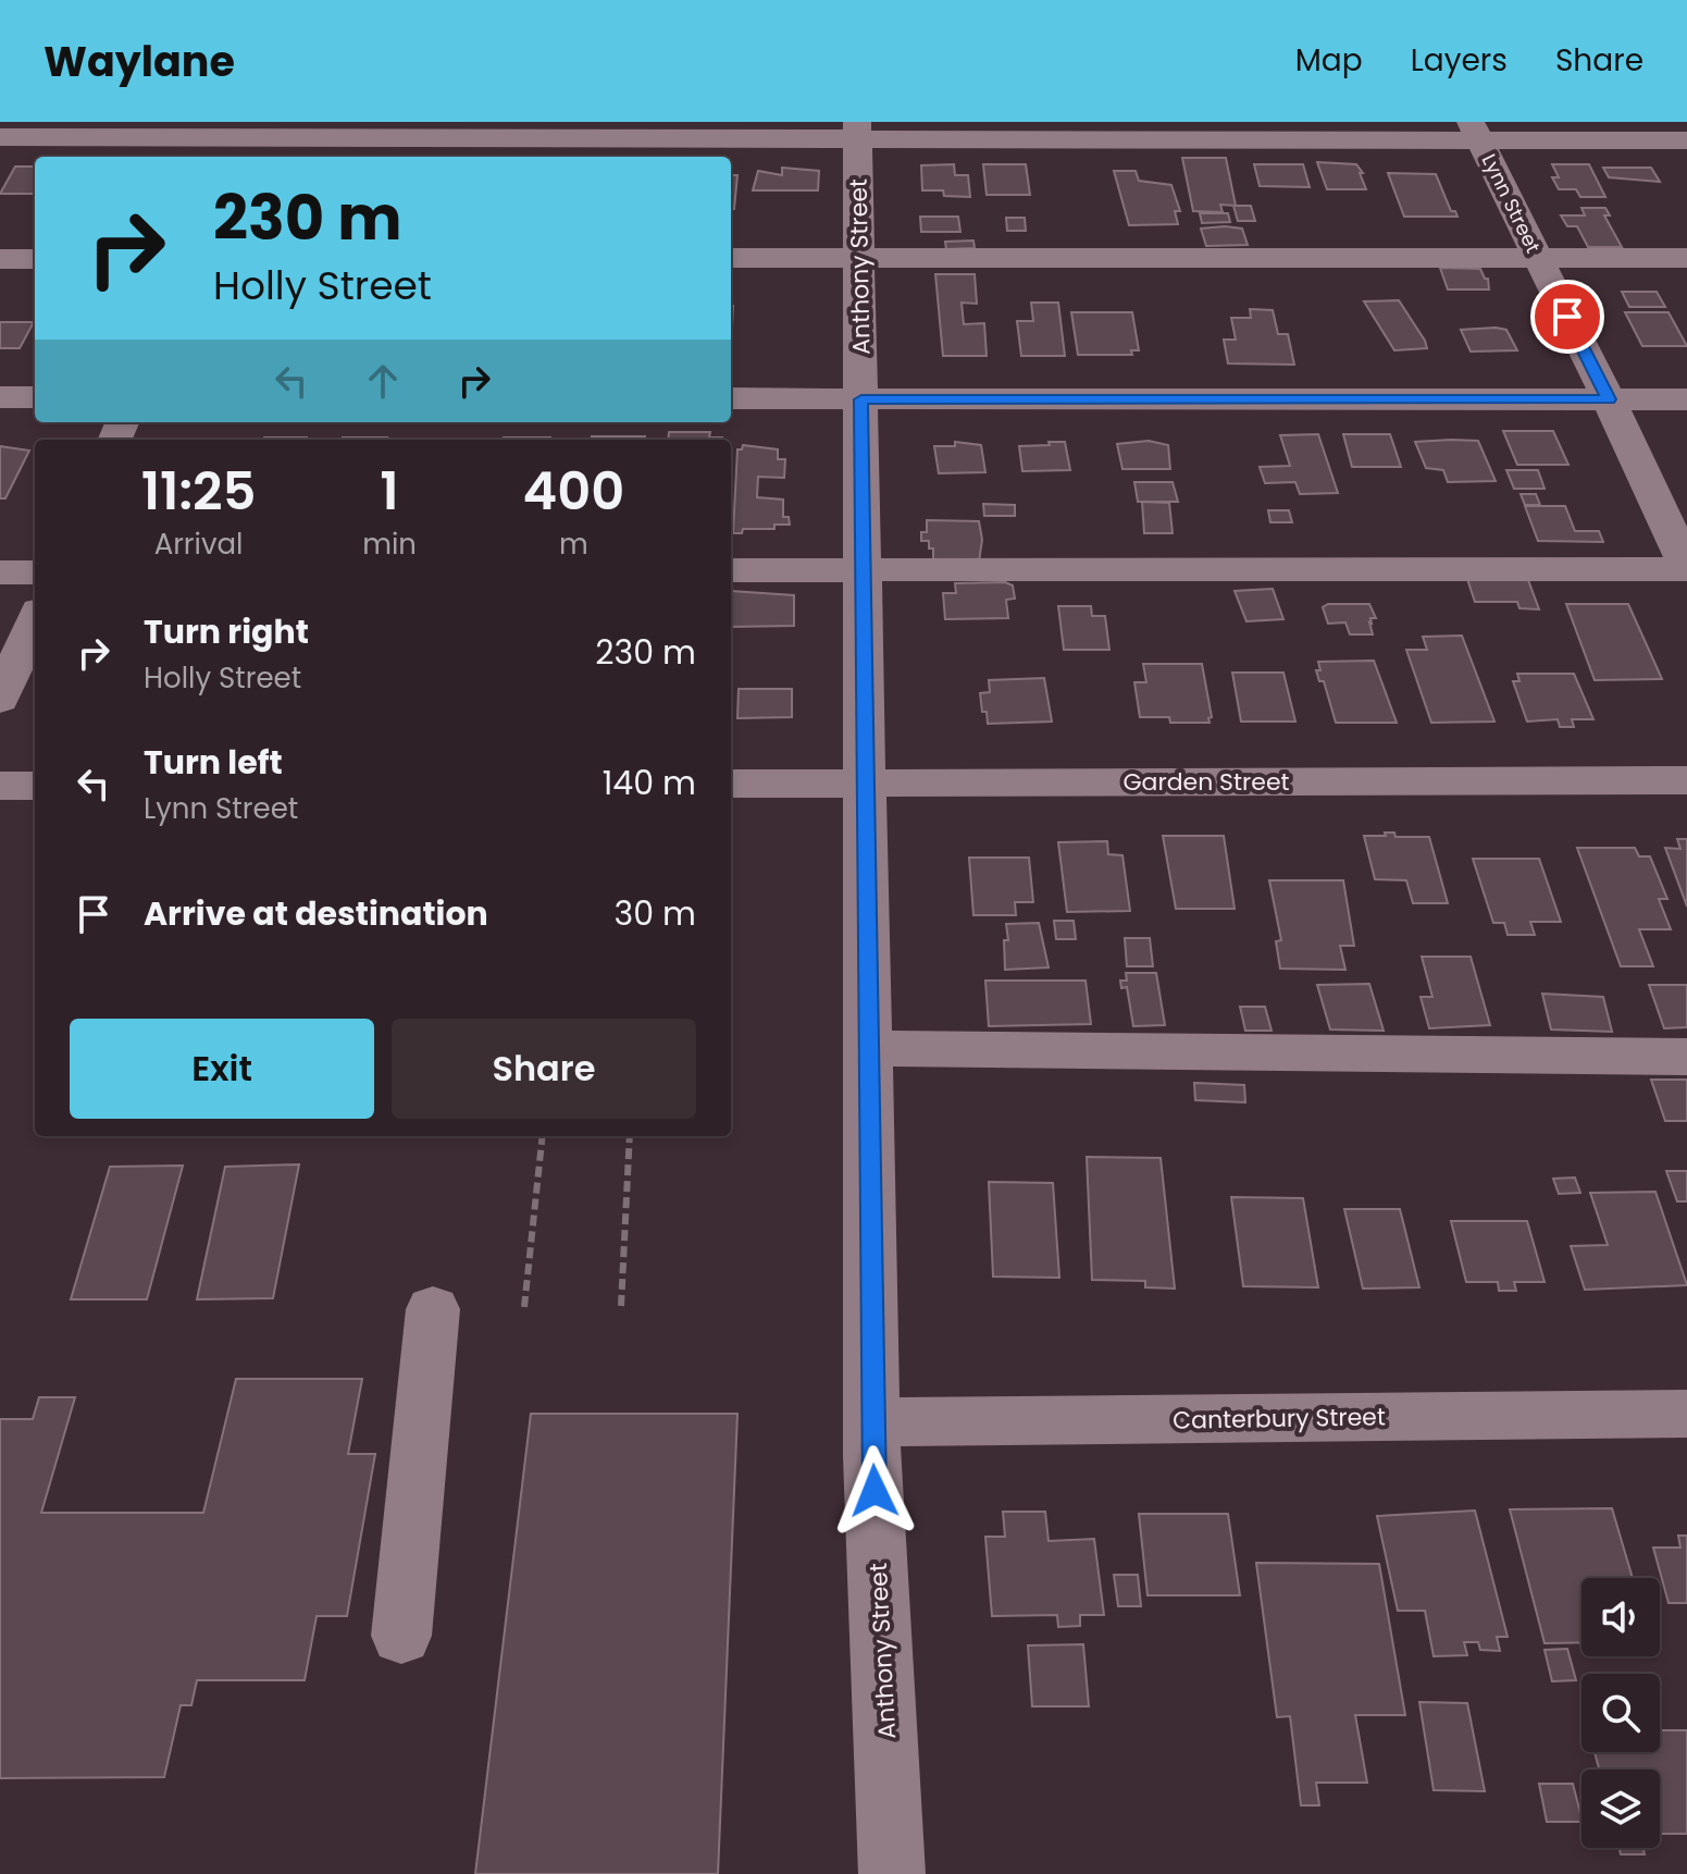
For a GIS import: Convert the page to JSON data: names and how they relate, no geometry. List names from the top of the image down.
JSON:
{
  "streets": {
    "street": [
      "Lynn Street",
      "Anthony Street",
      "Garden Street",
      "Canterbury Street"
    ]
  },
  "crossings": [
    ["Anthony Street", "Garden Street"],
    ["Anthony Street", "Canterbury Street"]
  ],
  "page": {
    "header": "Waylane",
    "nav": ["Map", "Layers", "Share"],
    "turn": ["230 m", "Holly Street"],
    "eta": [
      "11:25",
      "Arrival",
      "1",
      "min",
      "400",
      "m"
    ],
    "list": [
      {
        "name": "Turn right",
        "note": "Holly Street",
        "value": "230 m"
      },
      {
        "name": "Turn left",
        "note": "Lynn Street",
        "value": "140 m"
      },
      {
        "name": "Arrive at destination",
        "value": "30 m"
      }
    ],
    "buttons": ["Exit", "Share"]
  }
}
